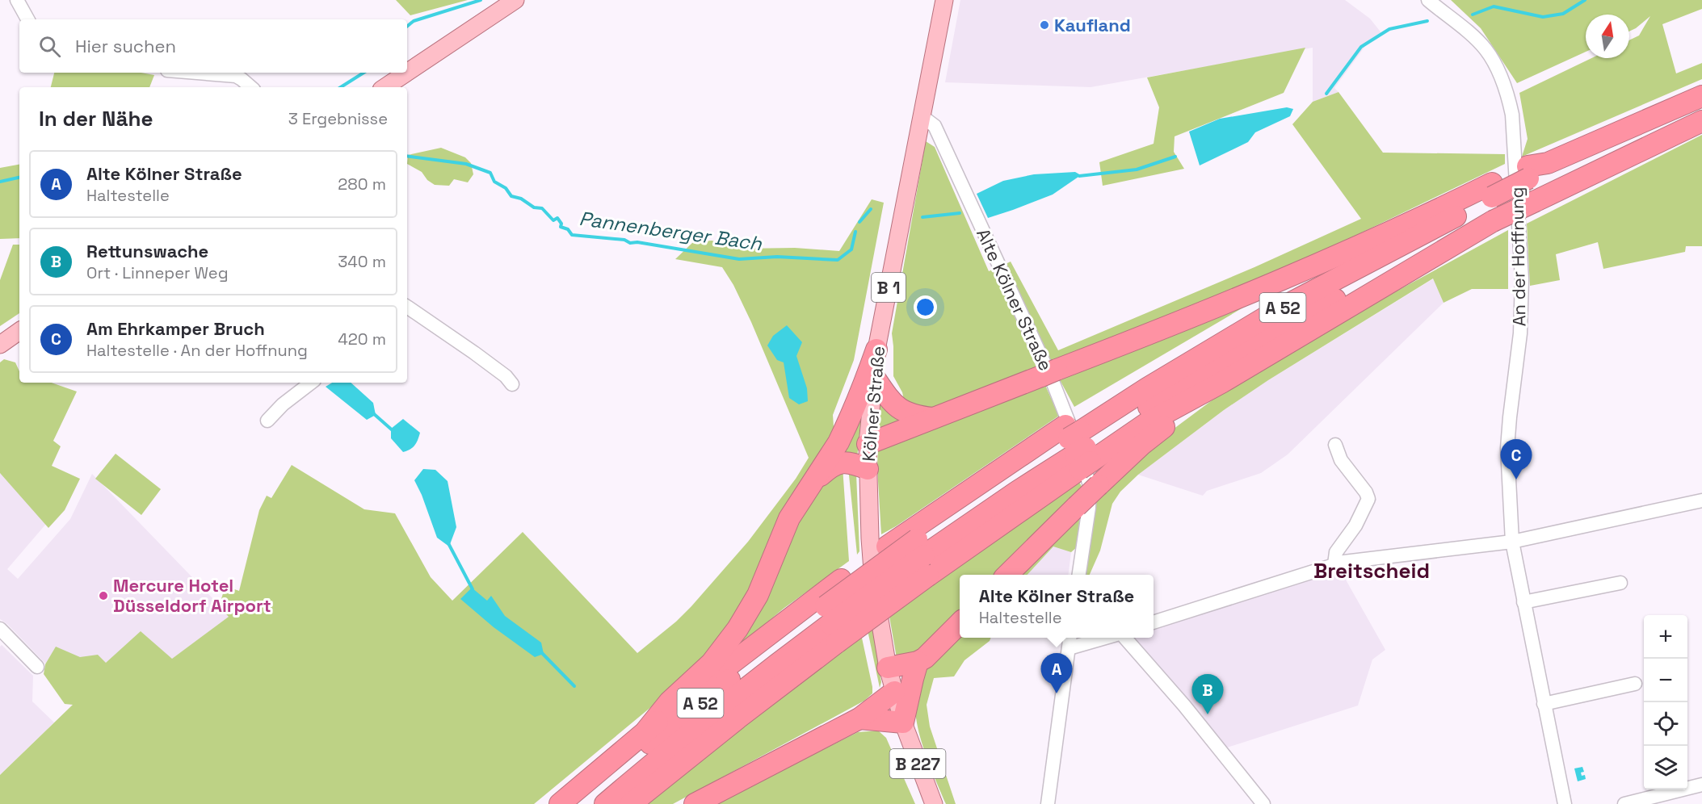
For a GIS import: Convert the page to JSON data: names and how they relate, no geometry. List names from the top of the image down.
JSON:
{
  "streets": {
    "highway": ["A 52"],
    "main road": ["B 1", "Kölner Straße", "B 227"],
    "street": ["An der Hoffnung", "Alte Kölner Straße"]
  },
  "crossings": [
    ["Alte Kölner Straße", "Kölner Straße"]
  ],
  "districts": ["Breitscheid"],
  "water": ["Pannenberger Bach"],
  "places": ["Kaufland", "Mercure Hotel Düsseldorf Airport"],
  "north": "top",
  "page": {
    "search": "Hier suchen",
    "heading": ["In der Nähe", "3 Ergebnisse"],
    "list": [
      {
        "mark": "A",
        "name": "Alte Kölner Straße",
        "note": "Haltestelle",
        "value": "280 m"
      },
      {
        "mark": "B",
        "name": "Rettunswache",
        "note": "Ort · Linneper Weg",
        "value": "340 m"
      },
      {
        "mark": "C",
        "name": "Am Ehrkamper Bruch",
        "note": "Haltestelle · An der Hoffnung",
        "value": "420 m"
      }
    ],
    "pins": ["C", "A", "B"],
    "popup": ["Alte Kölner Straße", "Haltestelle"],
    "map_buttons": ["+", "−"]
  }
}
